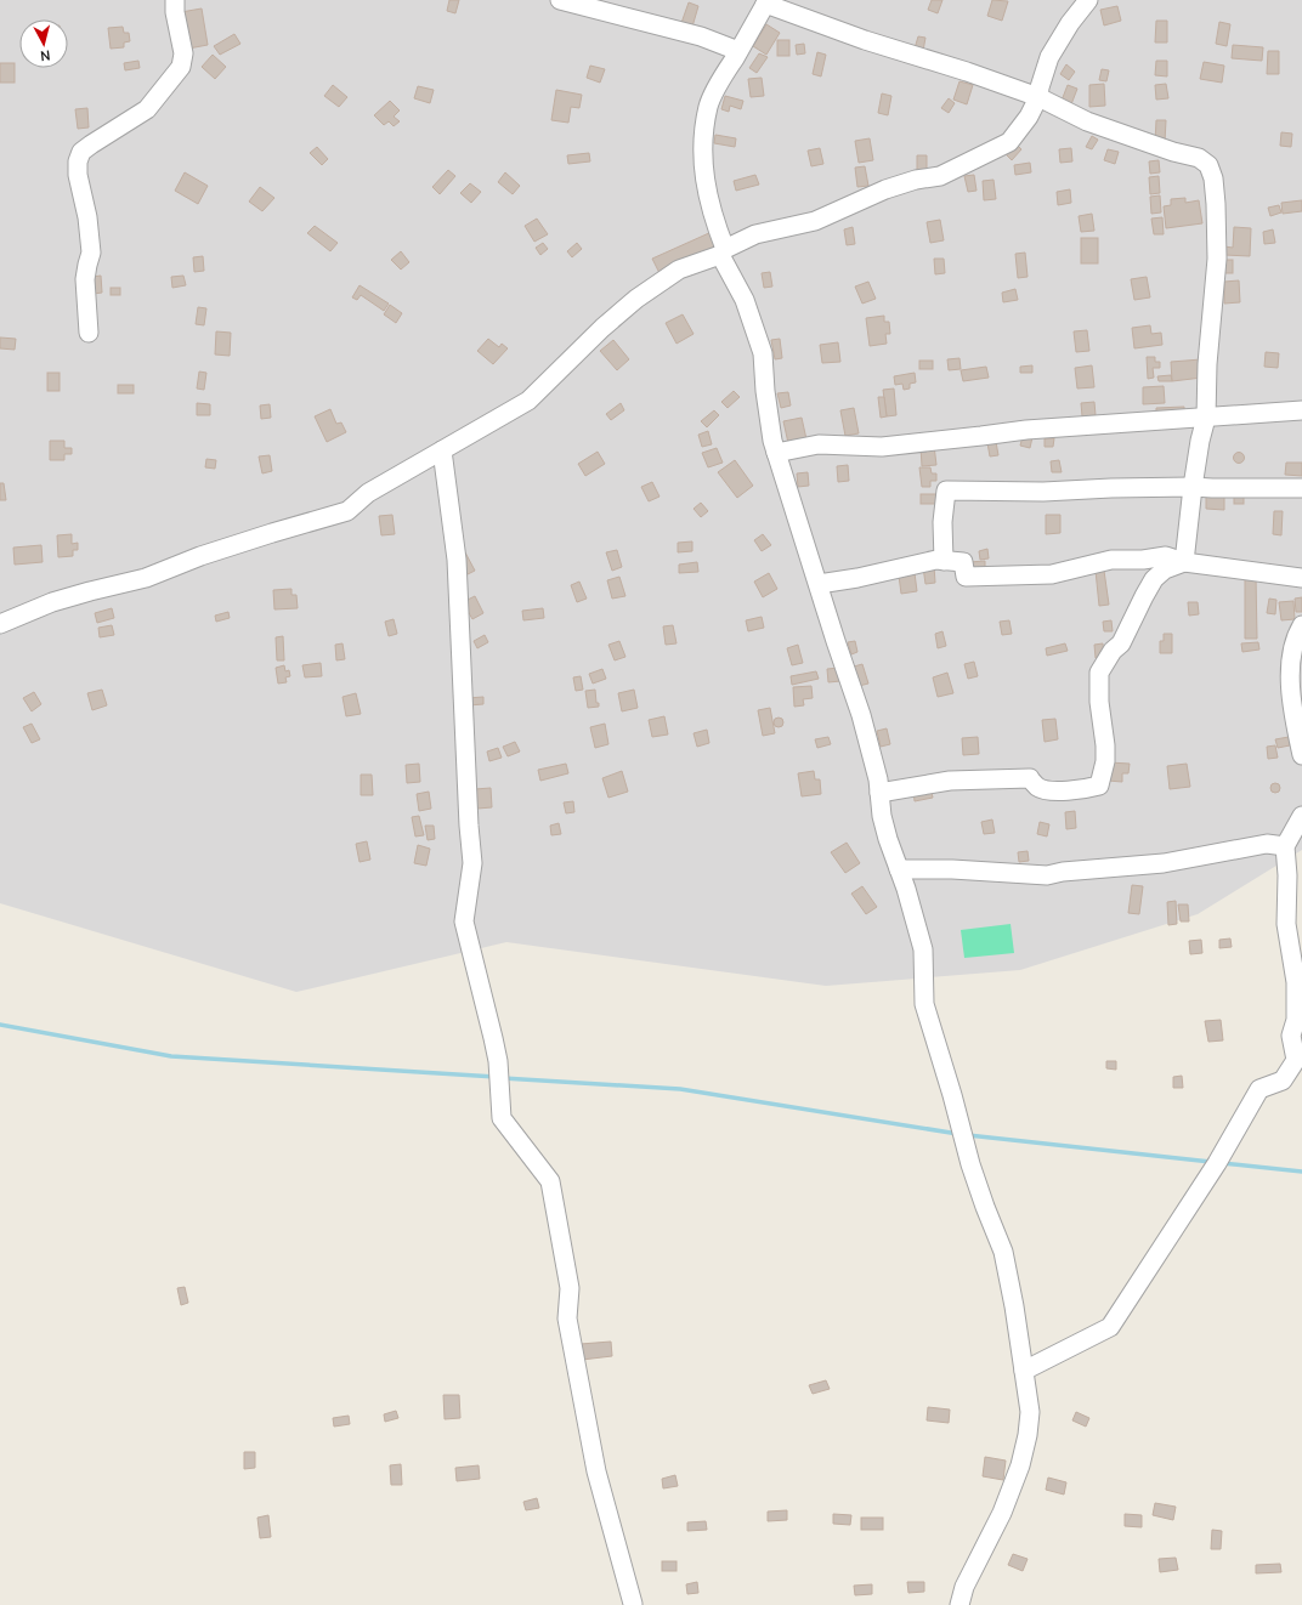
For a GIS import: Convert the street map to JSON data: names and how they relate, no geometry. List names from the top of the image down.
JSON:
{
  "north": "bottom"
}
